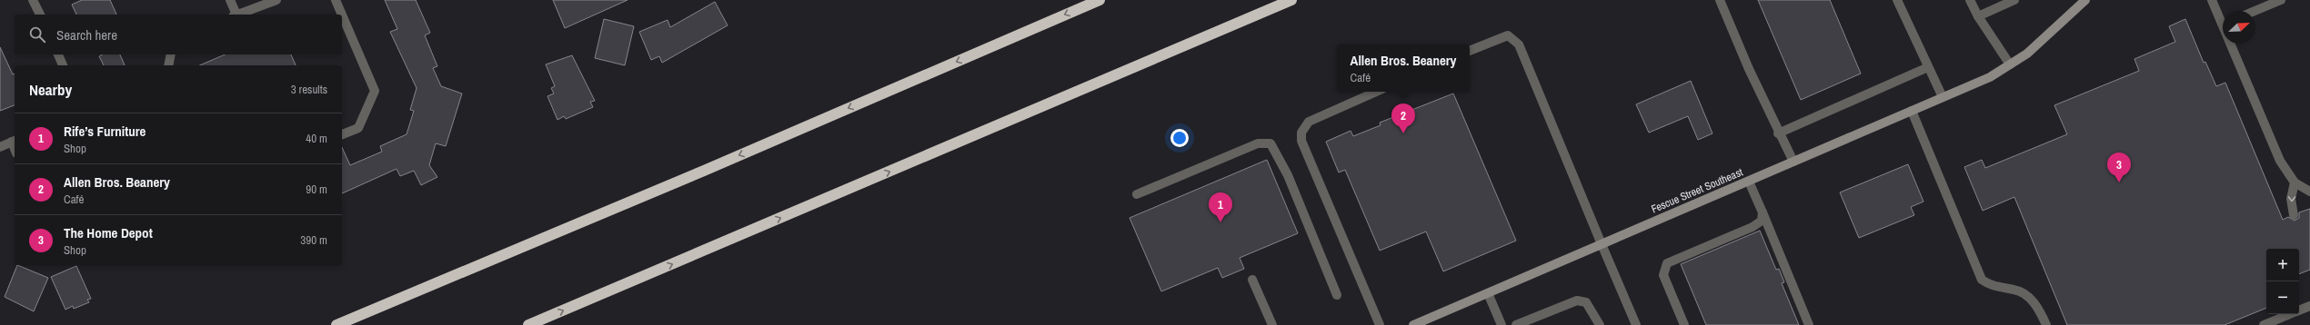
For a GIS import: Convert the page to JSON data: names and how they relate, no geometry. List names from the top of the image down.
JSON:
{
  "streets": {
    "street": ["Fescue Street Southeast"]
  },
  "north": "top right",
  "page": {
    "search": "Search here",
    "popup": ["Allen Bros. Beanery", "Café"],
    "heading": ["Nearby", "3 results"],
    "pins": ["2", "3", "1"],
    "list": [
      {
        "mark": "1",
        "name": "Rife’s Furniture",
        "note": "Shop",
        "value": "40 m"
      },
      {
        "mark": "2",
        "name": "Allen Bros. Beanery",
        "note": "Café",
        "value": "90 m"
      },
      {
        "mark": "3",
        "name": "The Home Depot",
        "note": "Shop",
        "value": "390 m"
      }
    ],
    "map_buttons": ["+", "−"]
  }
}
